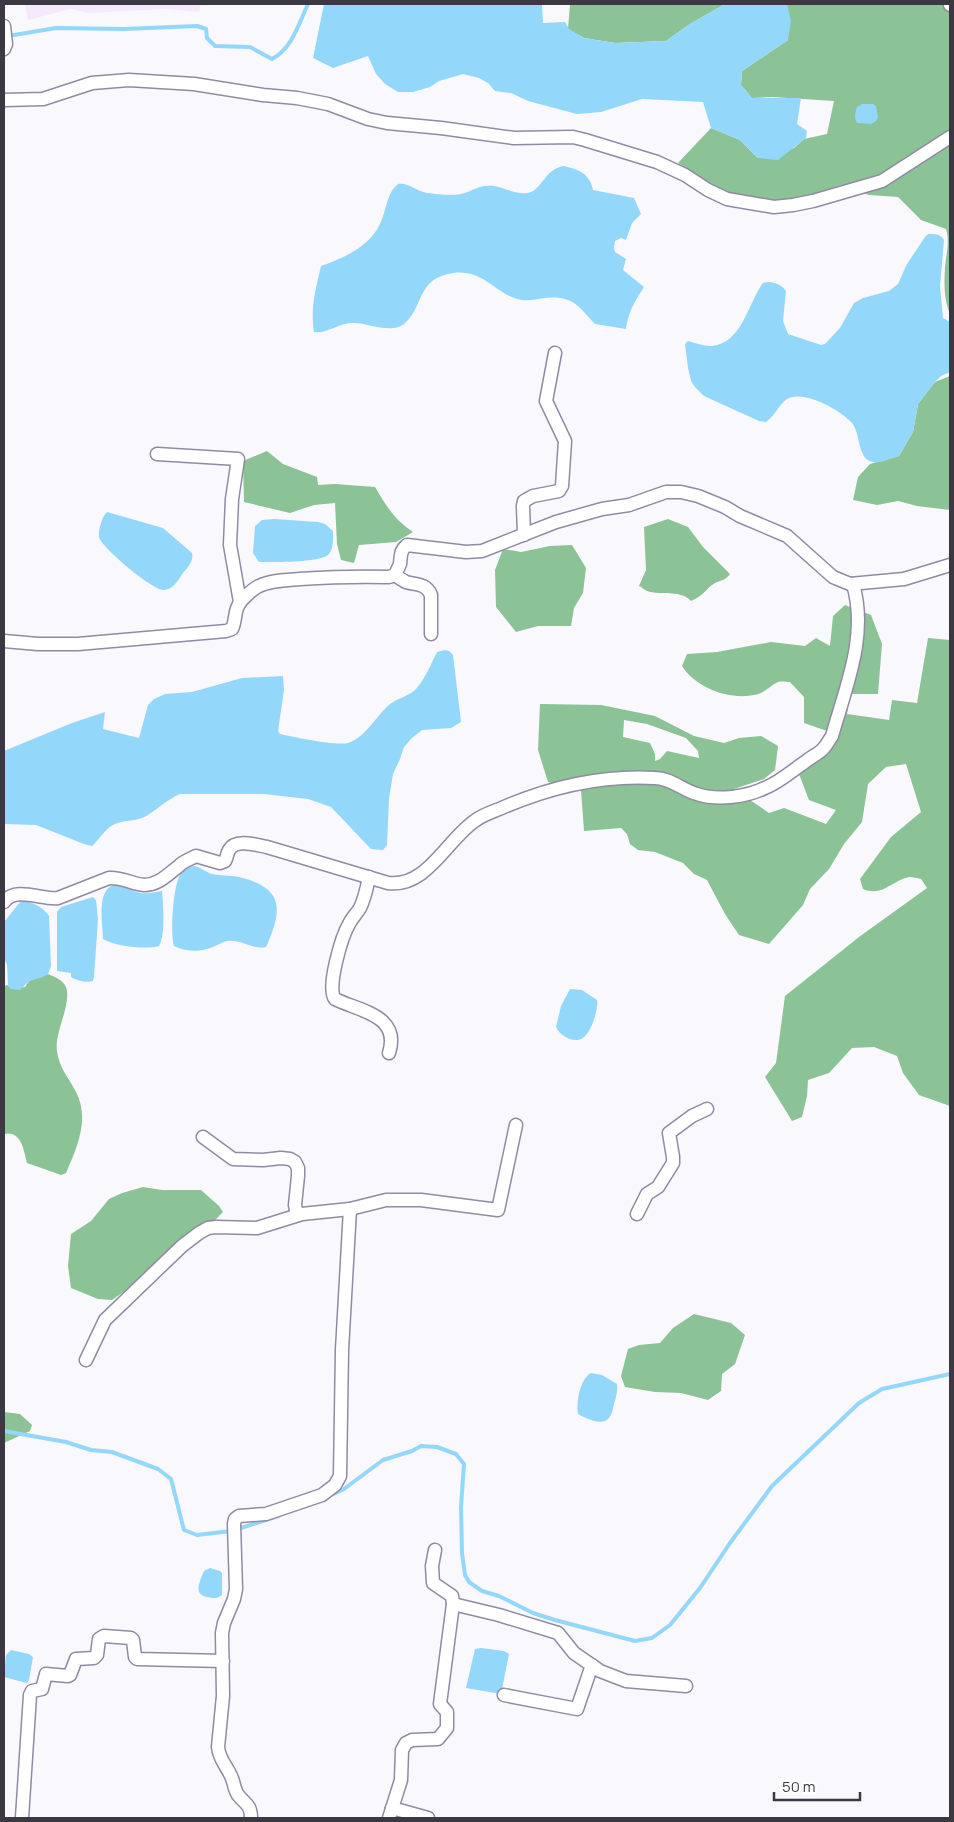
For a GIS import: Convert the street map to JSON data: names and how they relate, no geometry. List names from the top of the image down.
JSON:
{
  "scale_bar": "50 m"
}
